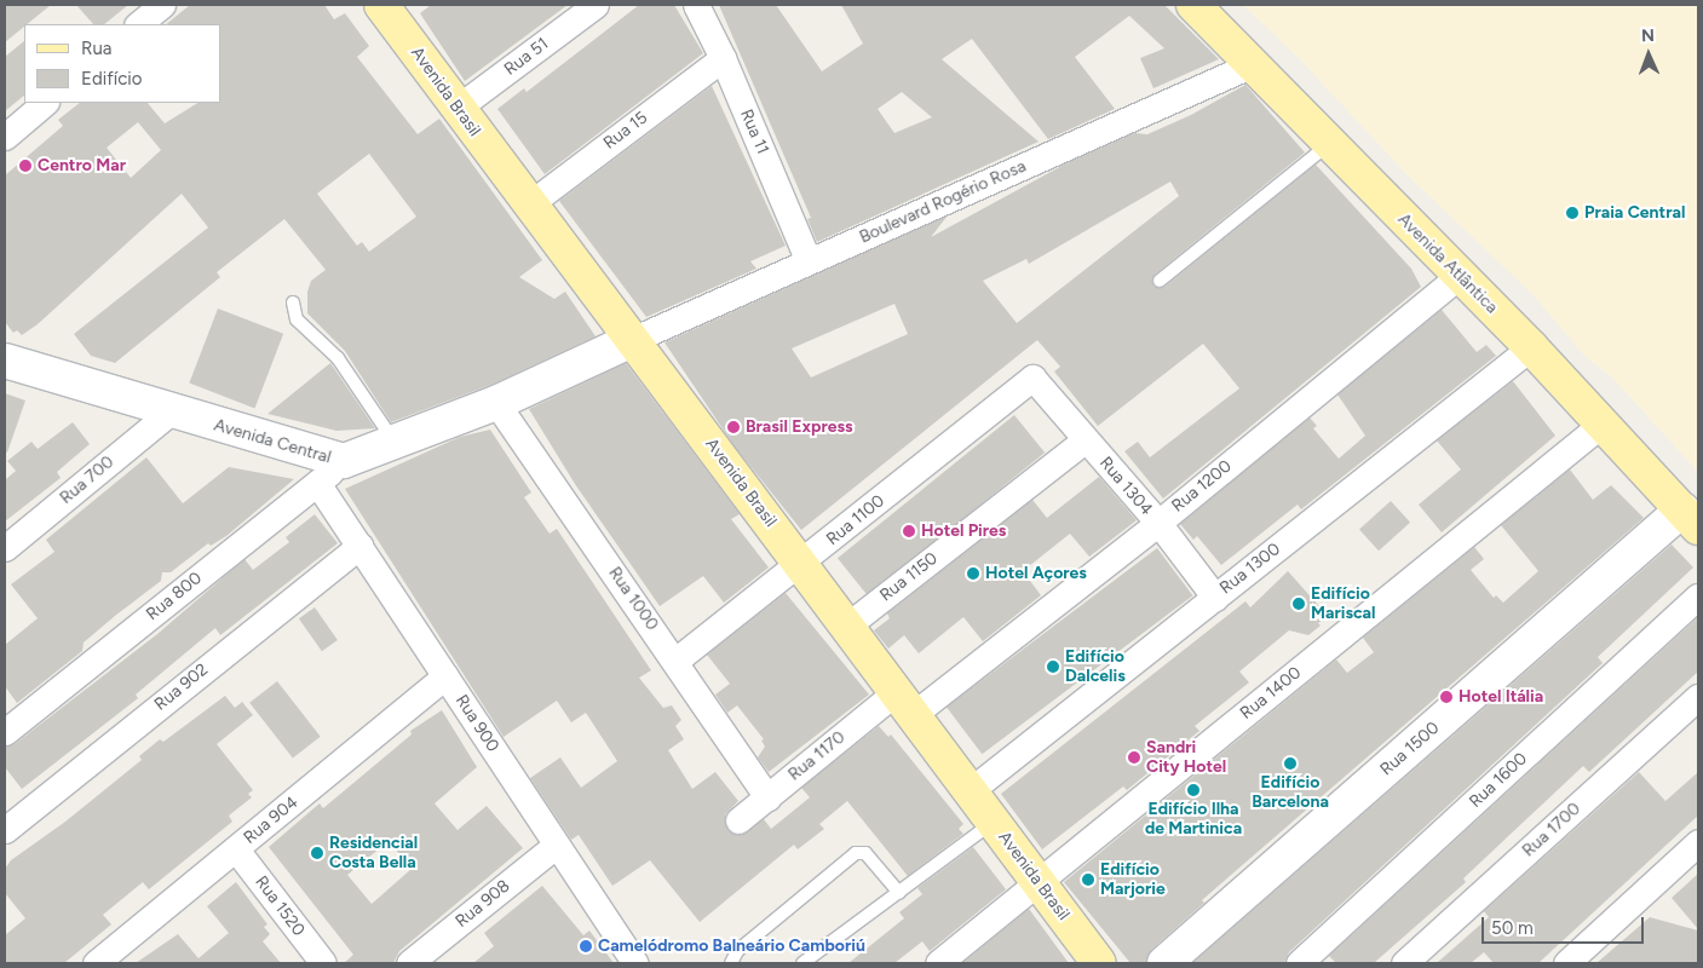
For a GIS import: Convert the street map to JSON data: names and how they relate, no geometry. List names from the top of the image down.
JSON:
{
  "streets": {
    "main road": ["Avenida Brasil", "Avenida Atlântica"],
    "street": [
      "Rua 51",
      "Rua 15",
      "Rua 11",
      "Boulevard Rogério Rosa",
      "Avenida Central",
      "Rua 700",
      "Rua 1304",
      "Rua 1200",
      "Rua 1100",
      "Rua 1300",
      "Rua 1150",
      "Rua 800",
      "Rua 1000",
      "Rua 902",
      "Rua 1400",
      "Rua 900",
      "Rua 1500",
      "Rua 1170",
      "Rua 1600",
      "Rua 904",
      "Rua 1700",
      "Rua 908",
      "Rua 1520"
    ]
  },
  "crossings": [
    ["Rua 51", "Avenida Brasil"],
    ["Avenida Brasil", "Rua 15"],
    ["Avenida Brasil", "Boulevard Rogério Rosa"],
    ["Avenida Brasil", "Avenida Central"],
    ["Avenida Brasil", "Rua 1200"],
    ["Avenida Brasil", "Rua 1100"],
    ["Avenida Brasil", "Rua 1300"],
    ["Avenida Brasil", "Rua 1150"],
    ["Avenida Brasil", "Rua 1400"],
    ["Avenida Brasil", "Rua 1170"],
    ["Rua 15", "Rua 11"],
    ["Rua 11", "Boulevard Rogério Rosa"],
    ["Boulevard Rogério Rosa", "Avenida Atlântica"],
    ["Boulevard Rogério Rosa", "Avenida Central"],
    ["Avenida Atlântica", "Rua 1200"],
    ["Avenida Atlântica", "Rua 1300"],
    ["Avenida Atlântica", "Rua 1400"],
    ["Avenida Atlântica", "Rua 1500"],
    ["Avenida Central", "Rua 700"],
    ["Avenida Central", "Rua 800"],
    ["Avenida Central", "Rua 1000"],
    ["Rua 1304", "Rua 1200"],
    ["Rua 1304", "Rua 1100"],
    ["Rua 1304", "Rua 1300"],
    ["Rua 1304", "Rua 1150"],
    ["Rua 1200", "Rua 1170"],
    ["Rua 1100", "Rua 1000"],
    ["Rua 800", "Rua 900"],
    ["Rua 1000", "Rua 1170"],
    ["Rua 902", "Rua 900"],
    ["Rua 900", "Rua 904"],
    ["Rua 900", "Rua 908"],
    ["Rua 904", "Rua 1520"]
  ],
  "places": [
    "Centro Mar",
    "Praia Central",
    "Brasil Express",
    "Hotel Pires",
    "Hotel Açores",
    "Edifício Mariscal",
    "Edifício Dalcelis",
    "Hotel Itália",
    "Sandri City Hotel",
    "Edifício Barcelona",
    "Edifício Ilha de Martinica",
    "Residencial Costa Bella",
    "Edifício Marjorie",
    "Camelódromo Balneário Camboriú"
  ],
  "legend": ["Rua", "Edifício"],
  "scale_bar": "50 m",
  "north": "top"
}
